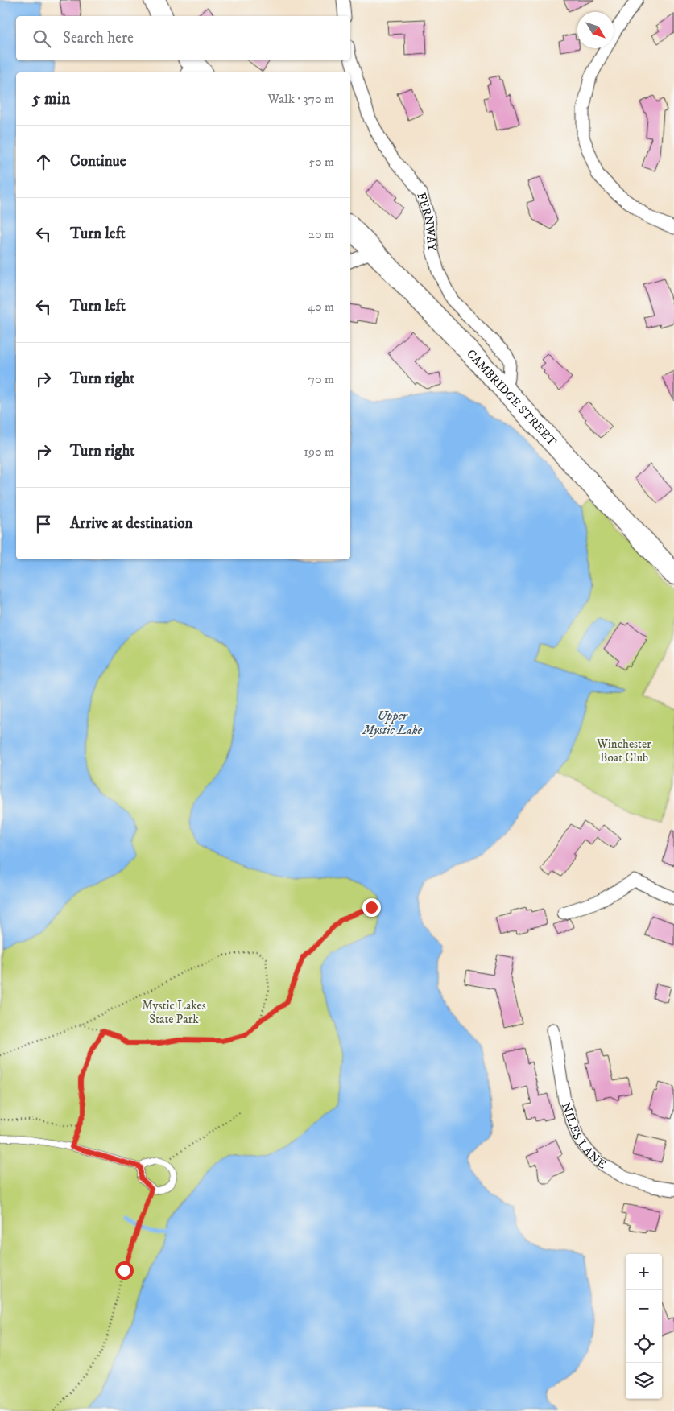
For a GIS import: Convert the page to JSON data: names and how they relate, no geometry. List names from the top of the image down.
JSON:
{
  "streets": {
    "highway": ["CAMBRIDGE STREET"],
    "street": ["FERNWAY", "NILES LANE"]
  },
  "crossings": [
    ["FERNWAY", "CAMBRIDGE STREET"]
  ],
  "water": ["Upper Mystic Lake"],
  "parks": ["Winchester Boat Club", "Mystic Lakes State Park"],
  "north": "bottom right",
  "page": {
    "search": "Search here",
    "heading": ["5 min", "Walk · 370 m"],
    "list": [
      ["Continue", "50 m"],
      ["Turn left", "20 m"],
      ["Turn left", "40 m"],
      ["Turn right", "70 m"],
      ["Turn right", "190 m"],
      "Arrive at destination"
    ],
    "map_buttons": ["+", "−"]
  }
}
